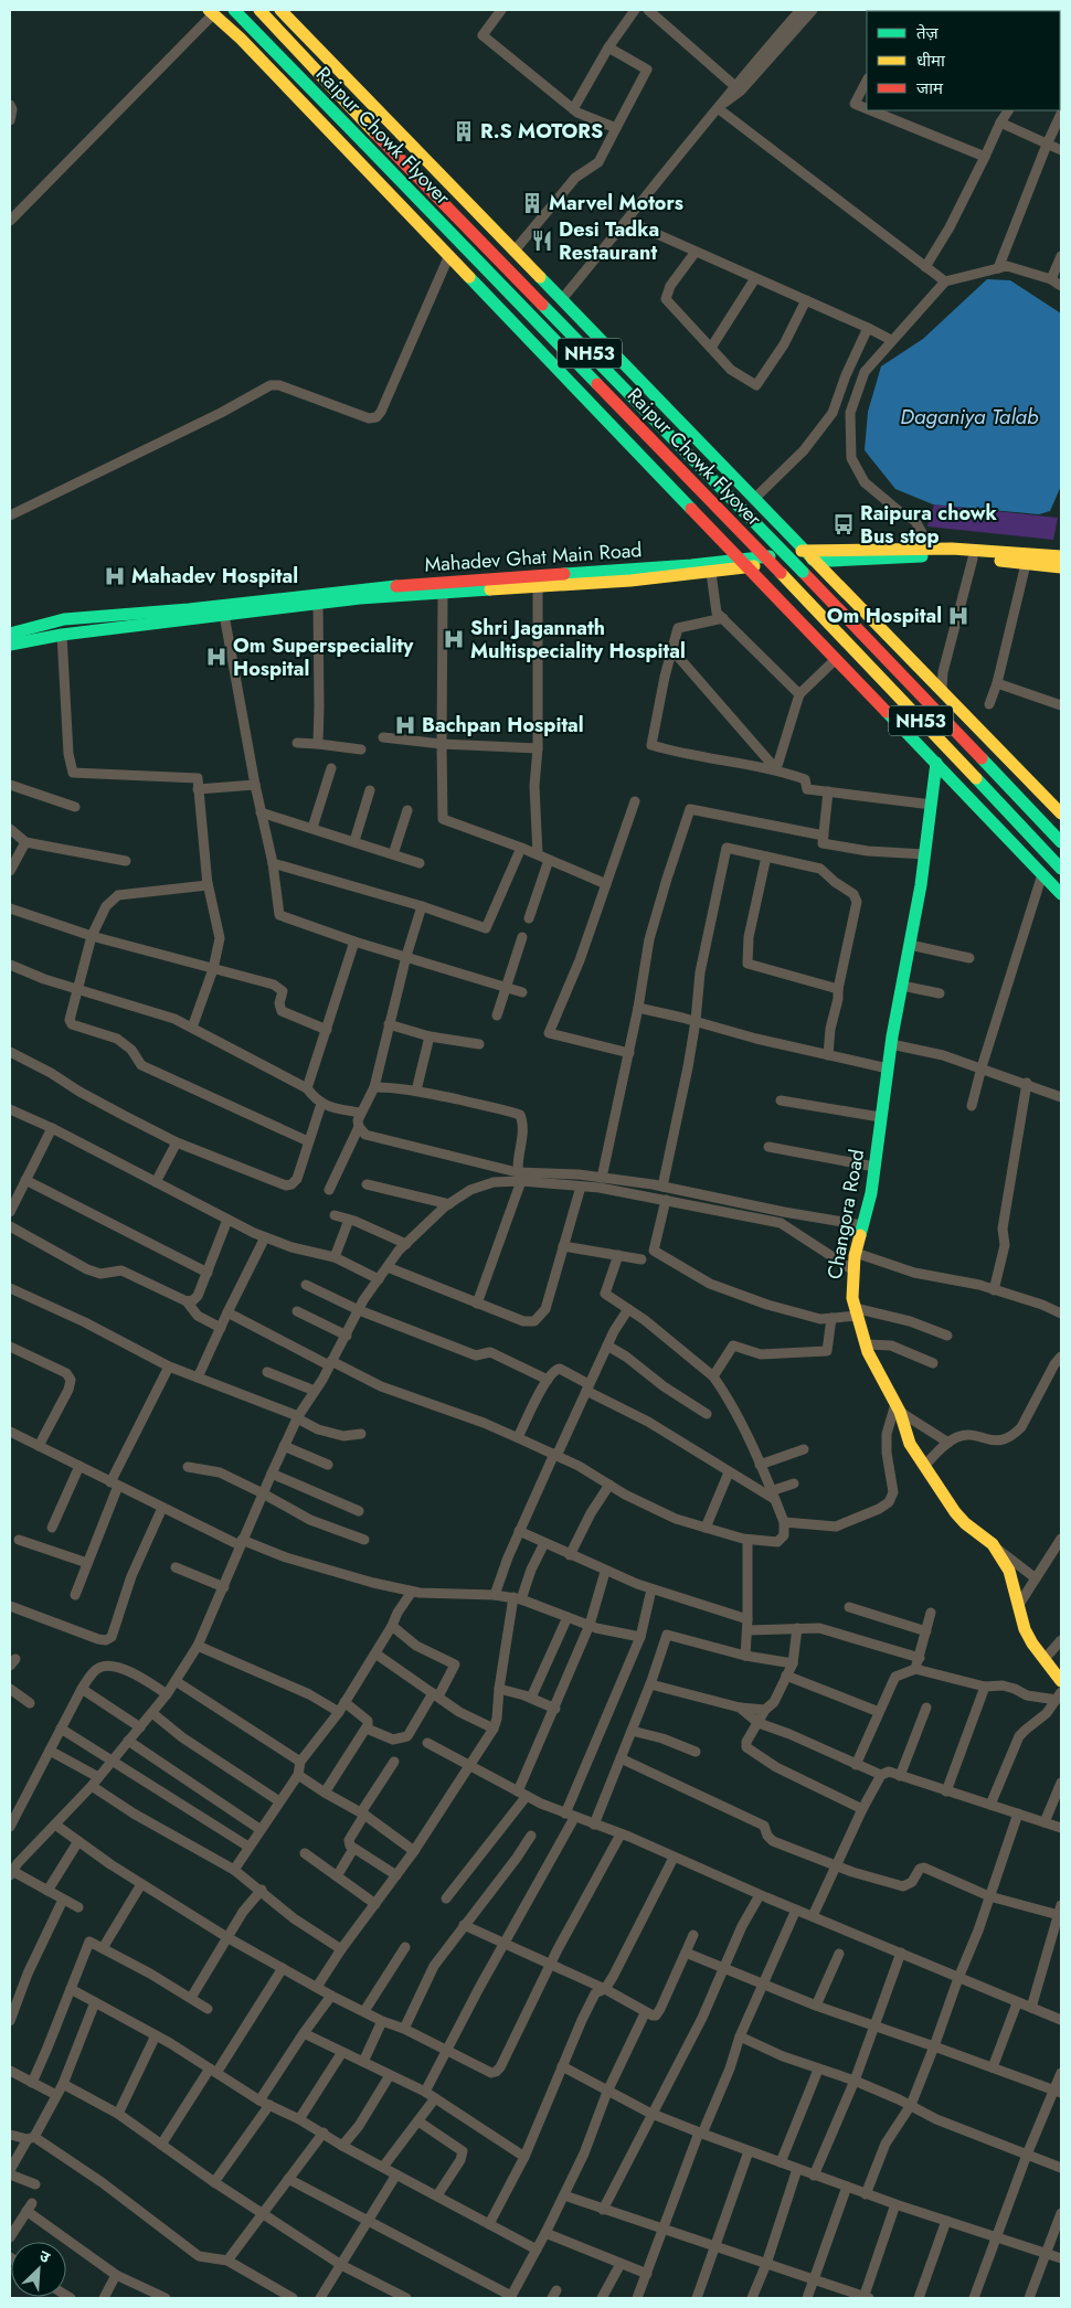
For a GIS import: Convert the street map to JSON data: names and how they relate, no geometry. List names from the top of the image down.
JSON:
{
  "streets": {
    "main road": [
      "Raipur Chowk Flyover",
      "NH53",
      "Mahadev Ghat Main Road",
      "Changora Road"
    ]
  },
  "crossings": [
    ["Raipur Chowk Flyover", "NH53"]
  ],
  "water": ["Daganiya Talab"],
  "places": {
    "building": ["R.S MOTORS", "Marvel Motors"],
    "restaurant": ["Desi Tadka Restaurant"],
    "bus stop": ["Raipura chowk Bus stop"],
    "hospital": [
      "Mahadev Hospital",
      "Om Hospital",
      "Shri Jagannath Multispeciality Hospital",
      "Om Superspeciality Hospital",
      "Bachpan Hospital"
    ]
  },
  "legend": ["तेज़", "धीमा", "जाम"],
  "north": "top right"
}
